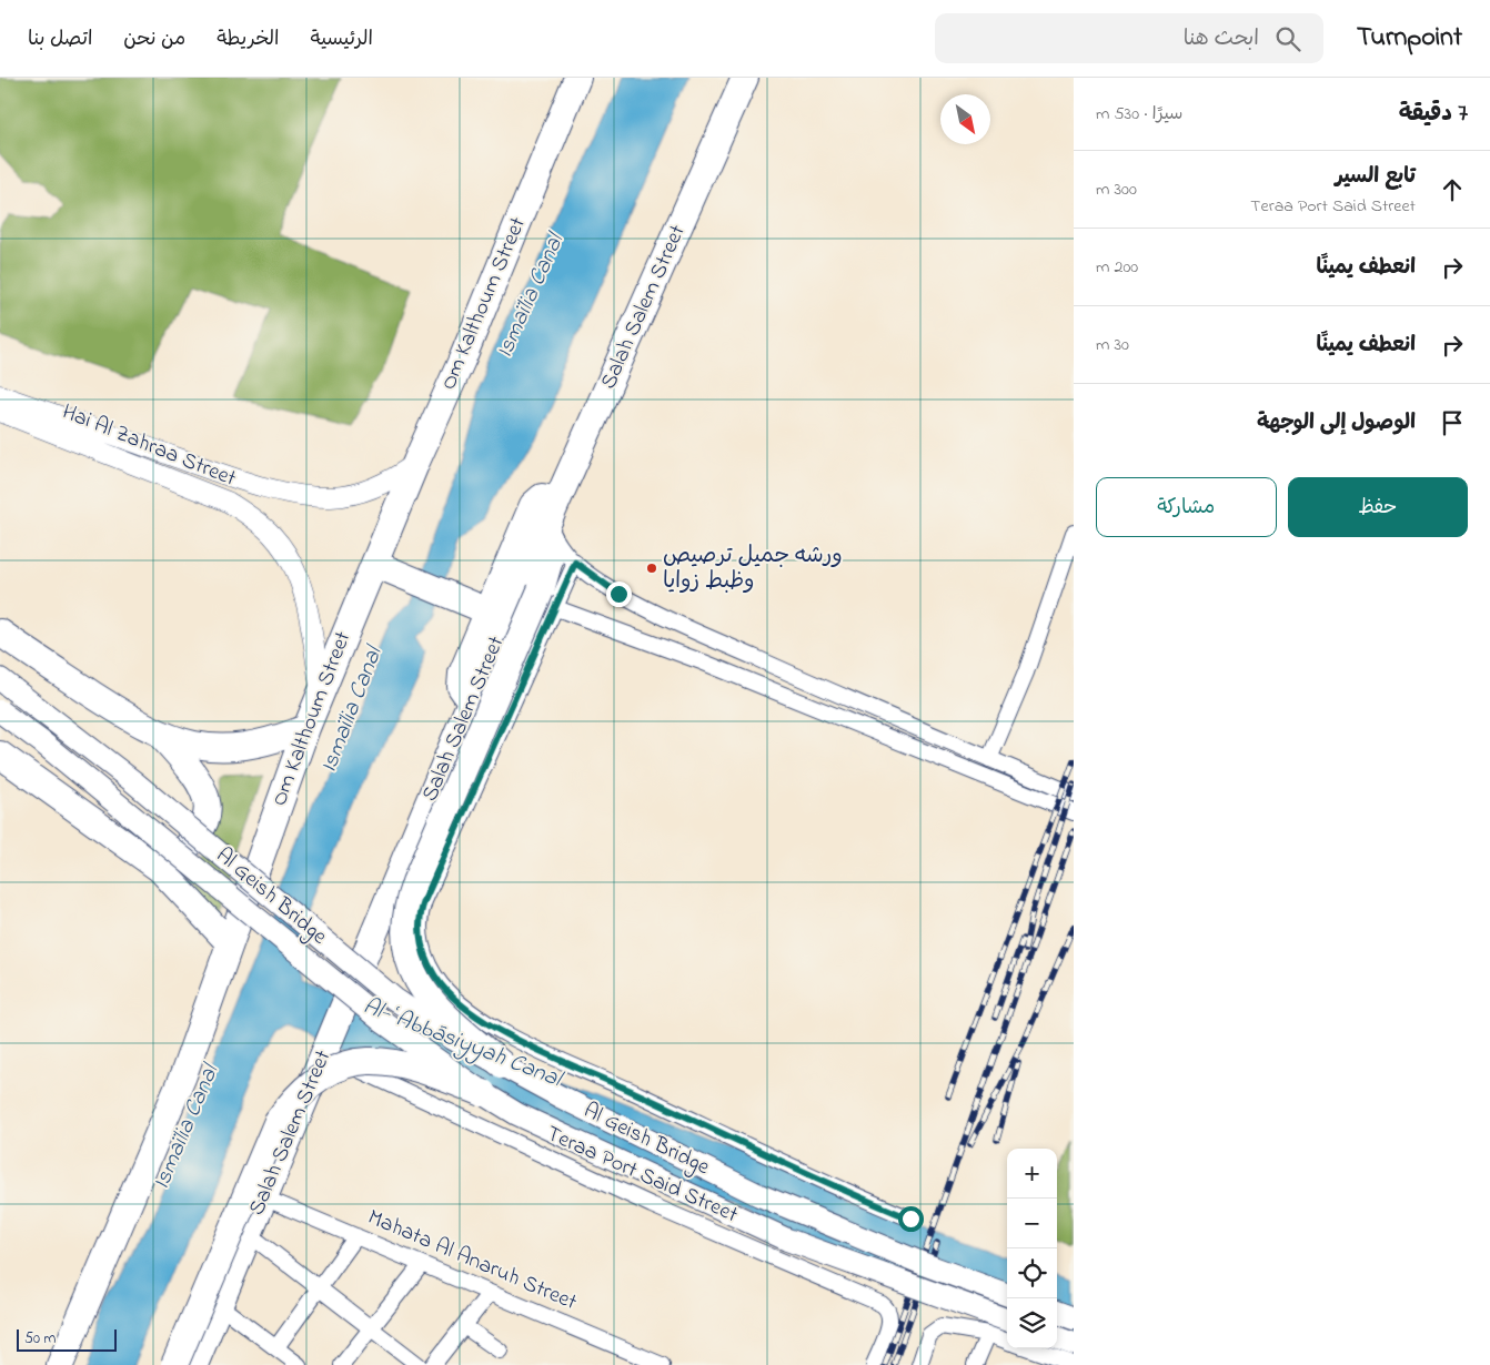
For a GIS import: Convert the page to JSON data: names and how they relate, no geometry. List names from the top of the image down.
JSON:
{
  "streets": {
    "highway": ["Om Kalthoum Street", "Salah Salem Street"],
    "main road": ["Al Geish Bridge"],
    "street": ["Hai Al Zahraa Street", "Teraa Port Said Street", "Mahata Al Anaruh Street"]
  },
  "crossings": [
    ["Om Kalthoum Street", "Hai Al Zahraa Street"],
    ["Salah Salem Street", "Teraa Port Said Street"],
    ["Salah Salem Street", "Mahata Al Anaruh Street"]
  ],
  "water": ["Ismaïlia Canal", "Al-ʿAbbāsiyyah Canal"],
  "places": ["ورشه جميل ترصيص وظبط زوايا"],
  "scale_bar": "50 m",
  "north": "bottom right",
  "page": {
    "header": "Turnpoint",
    "search": "ابحث هنا",
    "nav": [
      "الرئيسية",
      "الخريطة",
      "من نحن",
      "اتصل بنا"
    ],
    "heading": ["7 دقيقة", "سيرًا · 530 m"],
    "list": [
      ["تابع السير", "Teraa Port Said Street", "300 m"],
      ["انعطف يمينًا", "200 m"],
      ["انعطف يمينًا", "30 m"],
      "الوصول إلى الوجهة"
    ],
    "buttons": ["حفظ", "مشاركة"],
    "map_buttons": ["+", "−"],
    "scale": "50 m"
  }
}
